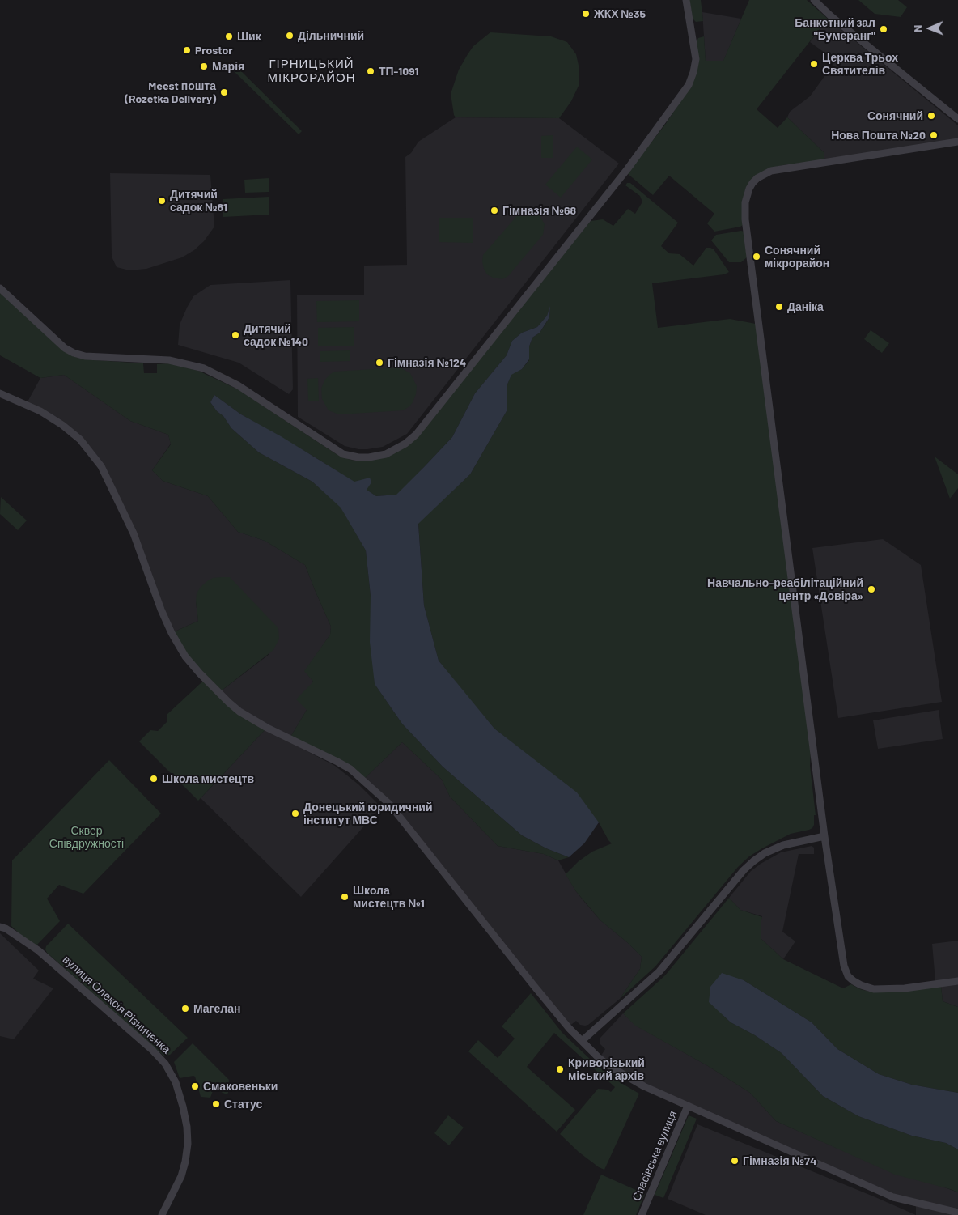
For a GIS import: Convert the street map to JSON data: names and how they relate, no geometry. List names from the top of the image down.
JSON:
{
  "streets": {
    "street": ["вулиця Олексія Різниченка", "Спасівська вулиця"]
  },
  "districts": ["ГІРНИЦЬКИЙ МІКРОРАЙОН"],
  "parks": ["Сквер Співдружності"],
  "places": [
    "ЖКХ №35",
    "Банкетний зал \"Бумеранг\"",
    "Дільничний",
    "Шик",
    "Prostor",
    "Церква Трьох Святителів",
    "Марія",
    "ТП-1091",
    "Meest пошта (Rozetka Delivery)",
    "Сонячний",
    "Нова Пошта №20",
    "Дитячий садок №81",
    "Гімназія №68",
    "Сонячний мікрорайон",
    "Даніка",
    "Дитячий садок №140",
    "Гімназія №124",
    "Навчально-реабілітаційний центр «Довіра»",
    "Школа мистецтв",
    "Донецький юридичний інститут МВС",
    "Школа мистецтв №1",
    "Магелан",
    "Криворізький міський архів",
    "Смаковеньки",
    "Статус",
    "Гімназія №74"
  ],
  "north": "left"
}
